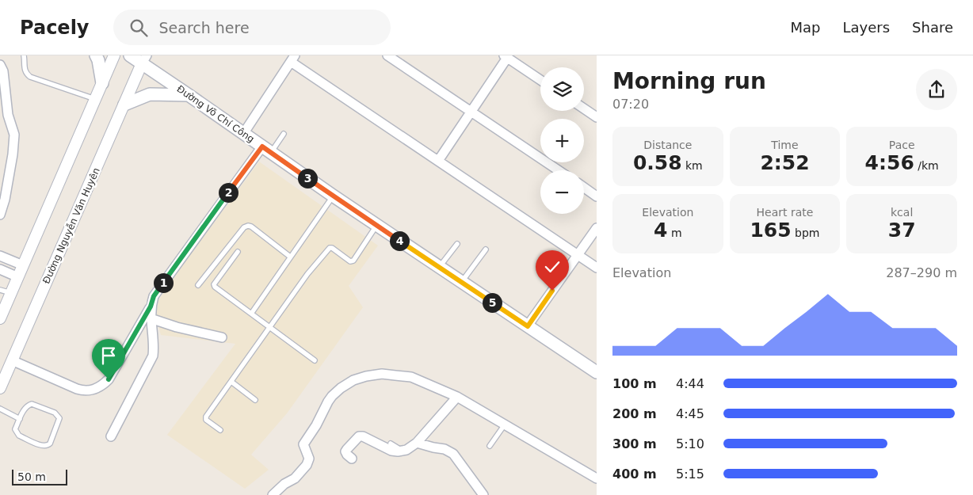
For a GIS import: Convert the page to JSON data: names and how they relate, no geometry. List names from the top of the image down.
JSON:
{
  "streets": {
    "main road": ["Đường Võ Chí Công"],
    "street": ["Đường Nguyễn Văn Huyên"]
  },
  "crossings": [
    ["Đường Võ Chí Công", "Đường Nguyễn Văn Huyên"]
  ],
  "scale_bar": "50 m",
  "page": {
    "header": "Pacely",
    "search": "Search here",
    "nav": ["Map", "Layers", "Share"],
    "heading": ["Morning run", "07:20"],
    "map_buttons": ["+", "−"],
    "stats": [
      ["Distance", "0.58 km"],
      ["Time", "2:52"],
      ["Pace", "4:56 /km"],
      ["Elevation", "4 m"],
      ["Heart rate", "165 bpm"],
      ["kcal", "37"]
    ],
    "pins": [
      "3",
      "2",
      "4",
      "1",
      "5"
    ],
    "chart": ["Elevation", "287–290 m"],
    "list": [
      {
        "name": "100 m",
        "note": "4:44"
      },
      {
        "name": "200 m",
        "note": "4:45"
      },
      {
        "name": "300 m",
        "note": "5:10"
      },
      {
        "name": "400 m",
        "note": "5:15"
      }
    ],
    "scale": "50 m"
  }
}
